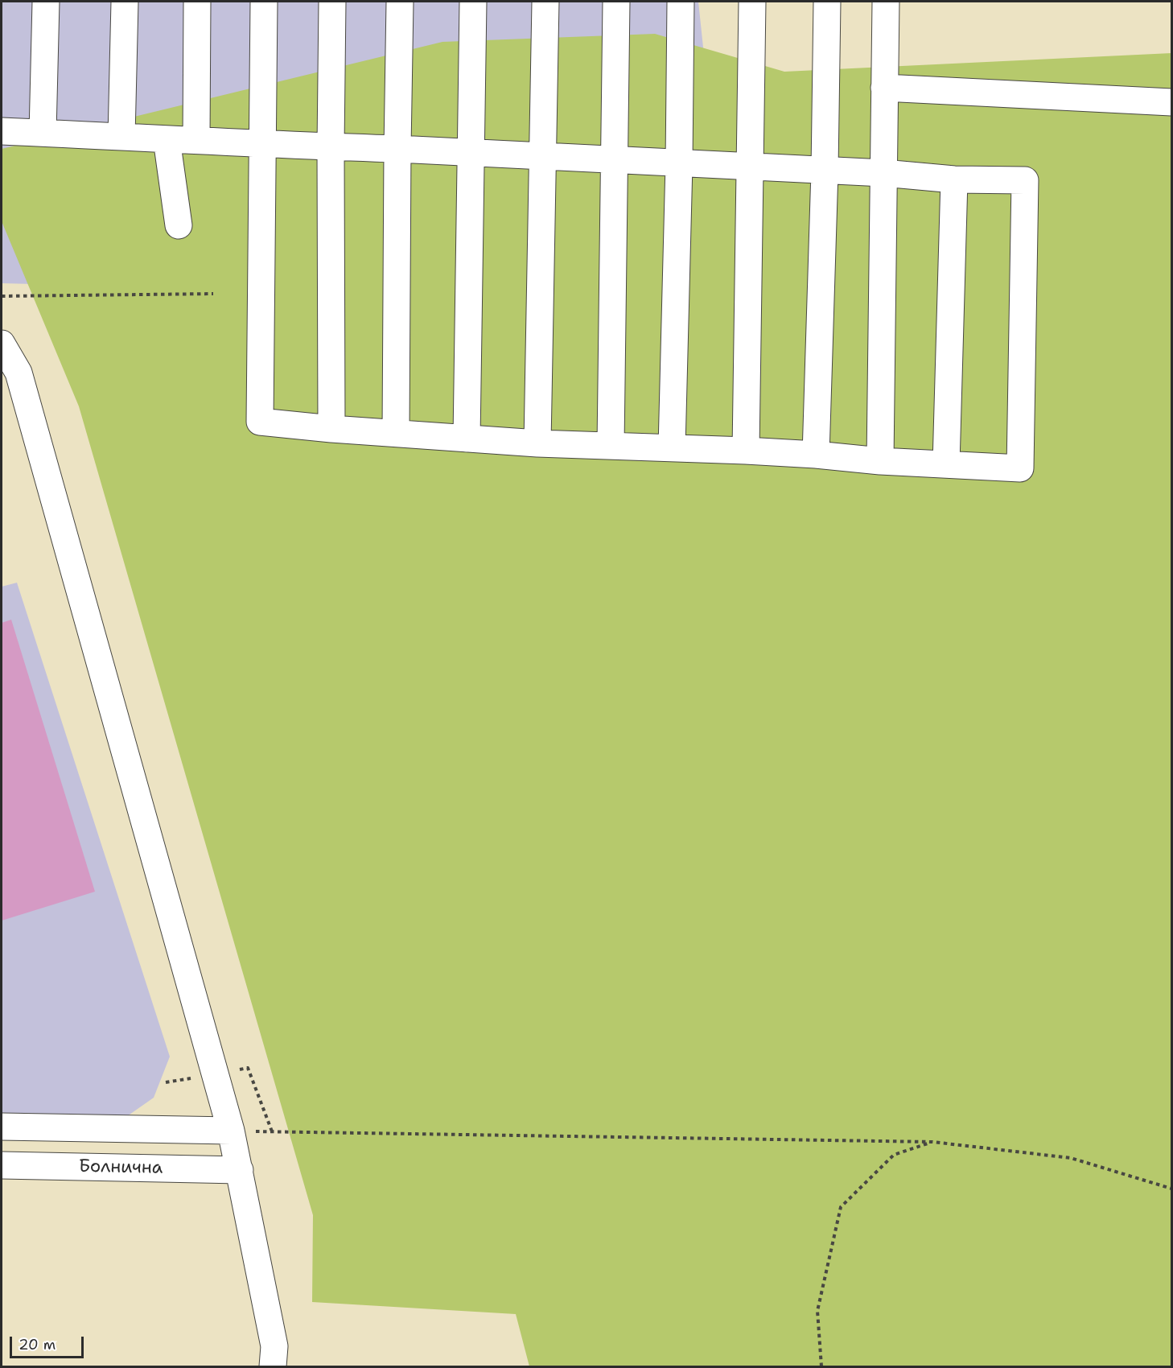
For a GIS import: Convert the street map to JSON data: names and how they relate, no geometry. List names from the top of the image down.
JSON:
{
  "streets": {
    "street": ["Болнична"]
  },
  "scale_bar": "20 m"
}
